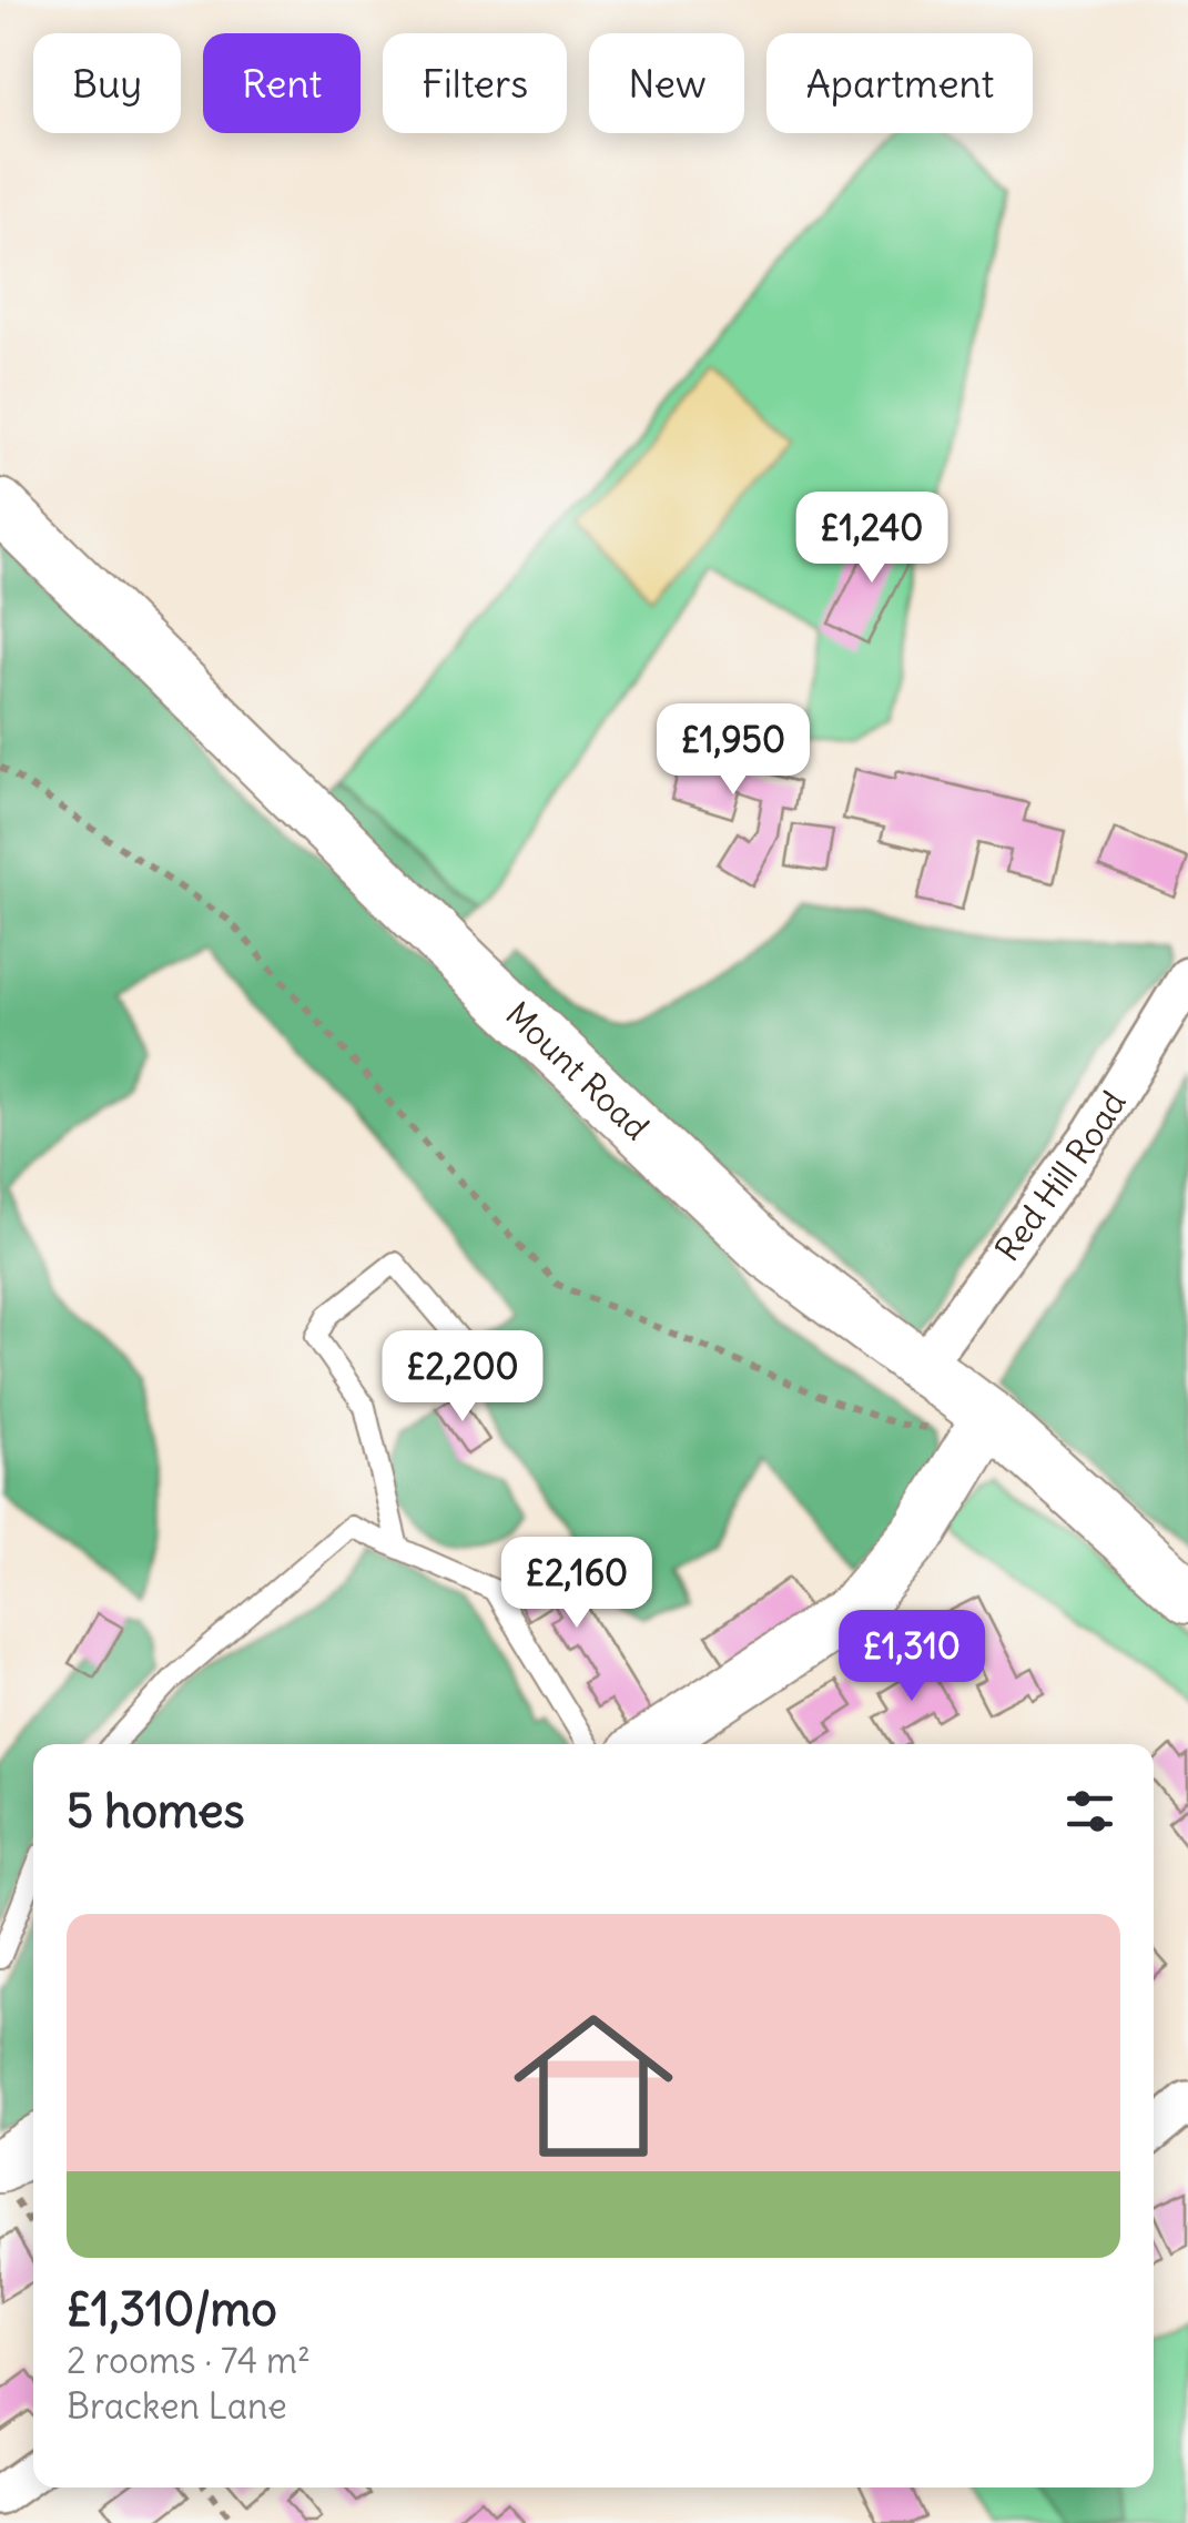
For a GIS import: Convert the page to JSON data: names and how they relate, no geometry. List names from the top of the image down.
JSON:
{
  "streets": {
    "main road": ["Mount Road"],
    "street": ["Red Hill Road"]
  },
  "crossings": [
    ["Mount Road", "Red Hill Road"]
  ],
  "page": {
    "chip": [
      "Buy",
      "Rent",
      "Filters",
      "New",
      "Apartment"
    ],
    "price": [
      "£1,240",
      "£1,950",
      "£2,200",
      "£2,160",
      "£1,310"
    ],
    "heading": "5 homes",
    "list": [
      {
        "name": "£1,310/mo",
        "note": "2 rooms · 74 m² · Bracken Lane"
      }
    ]
  }
}
